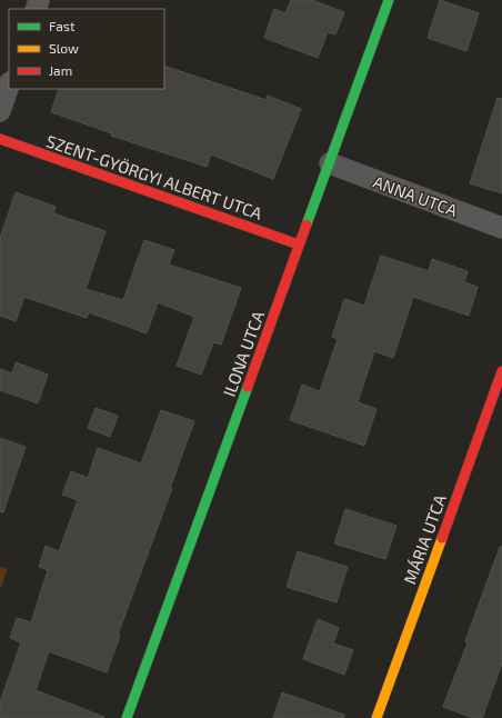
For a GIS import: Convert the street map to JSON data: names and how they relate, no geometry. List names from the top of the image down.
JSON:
{
  "streets": {
    "street": [
      "SZENT-GYÖRGYI ALBERT UTCA",
      "ANNA UTCA",
      "ILONA UTCA",
      "MÁRIA UTCA"
    ]
  },
  "crossings": [
    ["SZENT-GYÖRGYI ALBERT UTCA", "ILONA UTCA"],
    ["ANNA UTCA", "ILONA UTCA"]
  ],
  "legend": ["Fast", "Slow", "Jam"]
}
